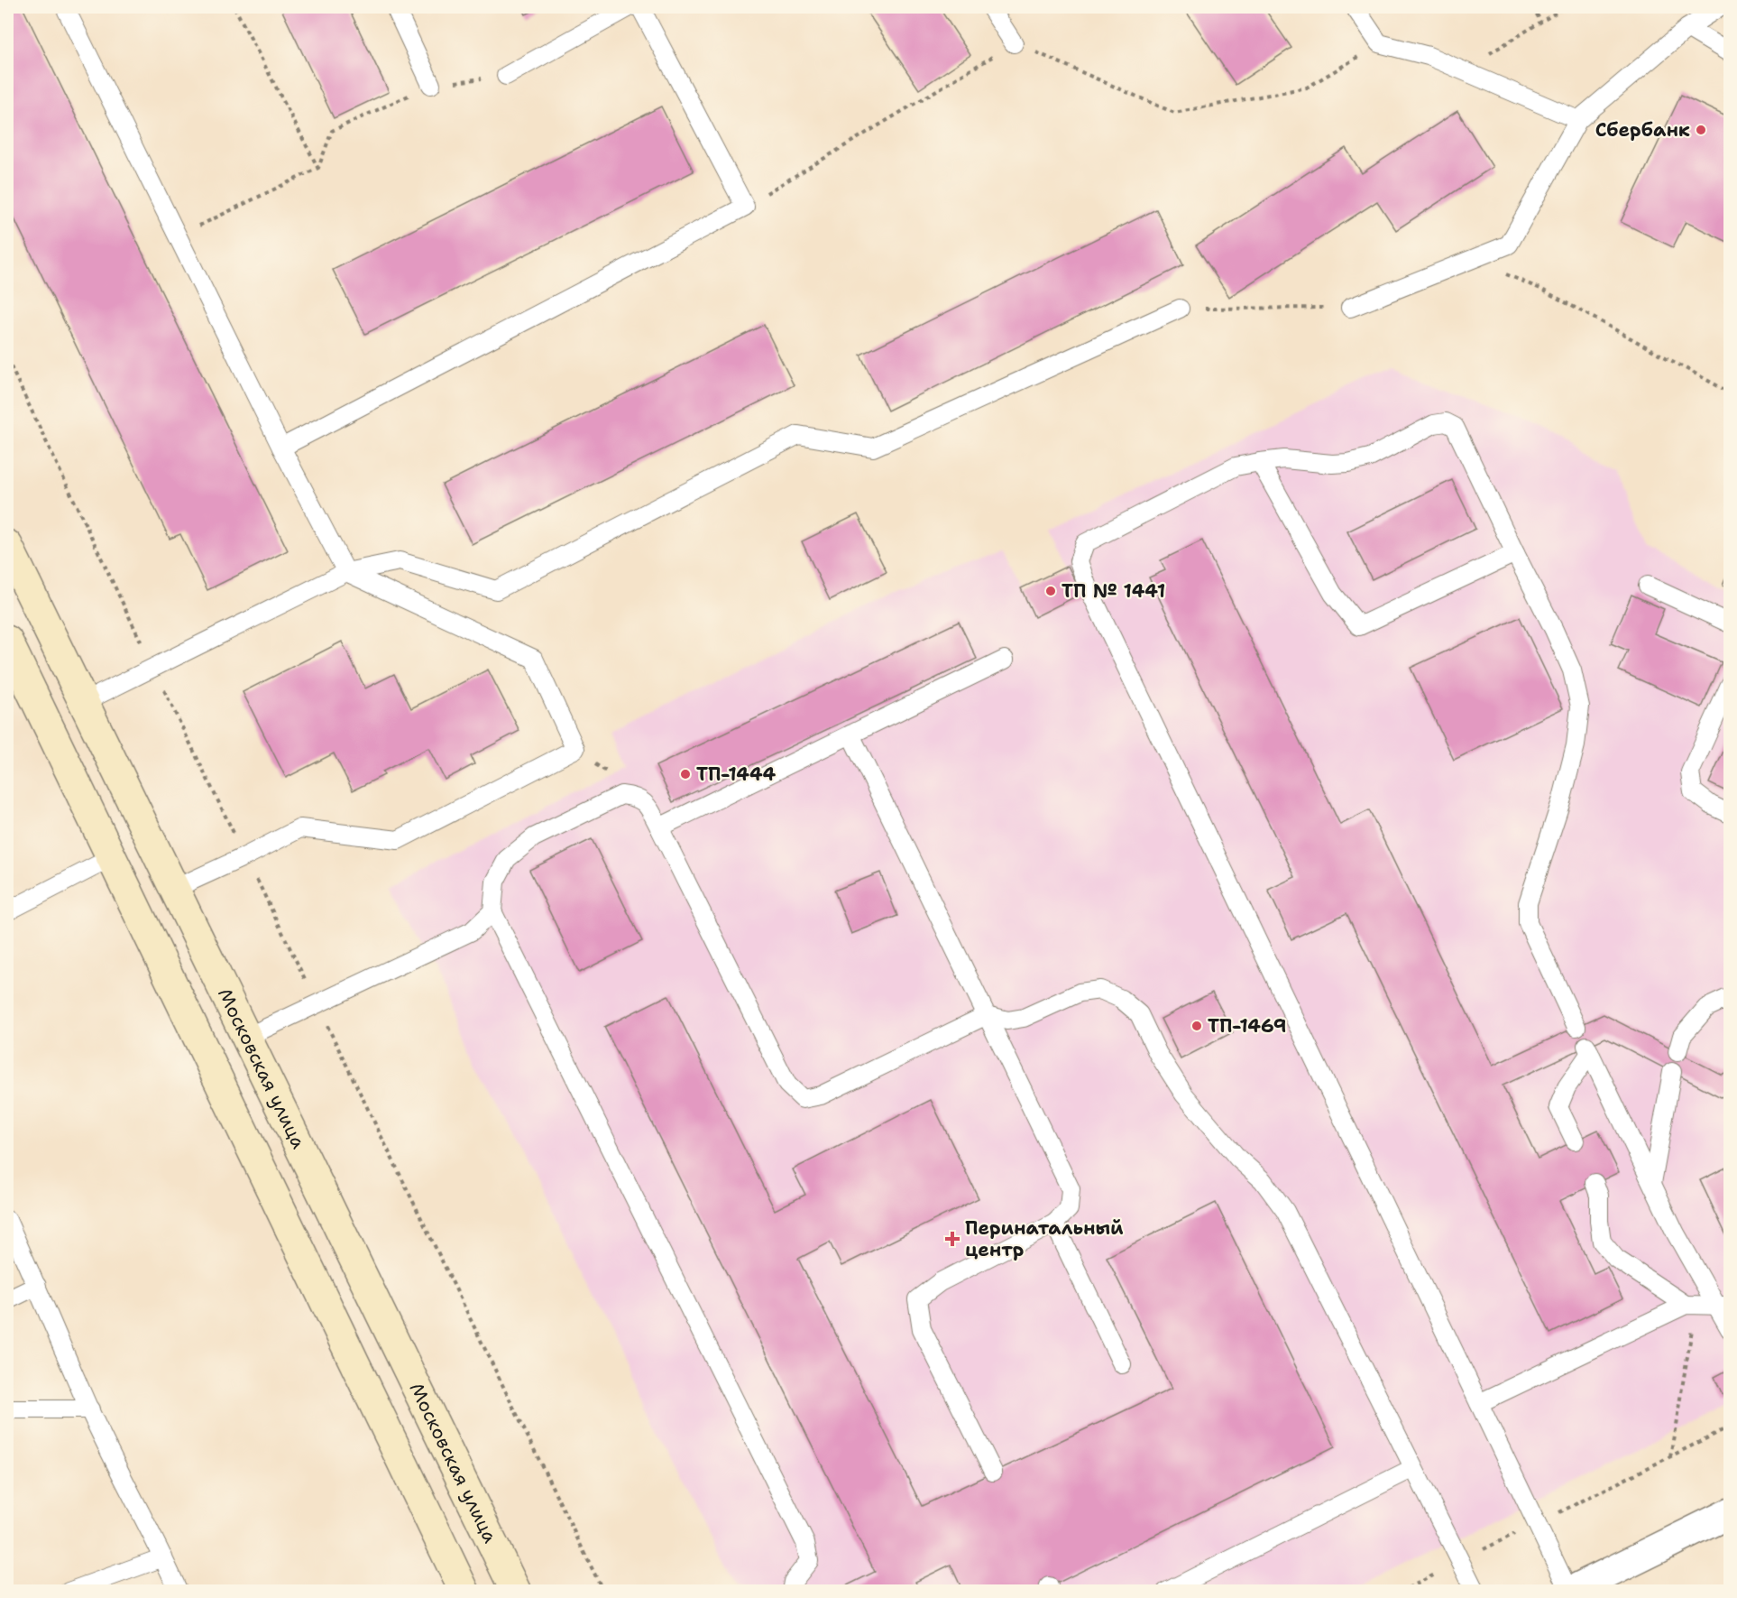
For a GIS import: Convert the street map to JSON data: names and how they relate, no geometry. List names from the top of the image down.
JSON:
{
  "streets": {
    "main road": ["Московская улица"]
  },
  "places": {
    "other": [
      "Сбербанк",
      "ТП № 1441",
      "ТП-1444",
      "ТП-1469"
    ],
    "health": ["Перинатальный центр"]
  }
}
